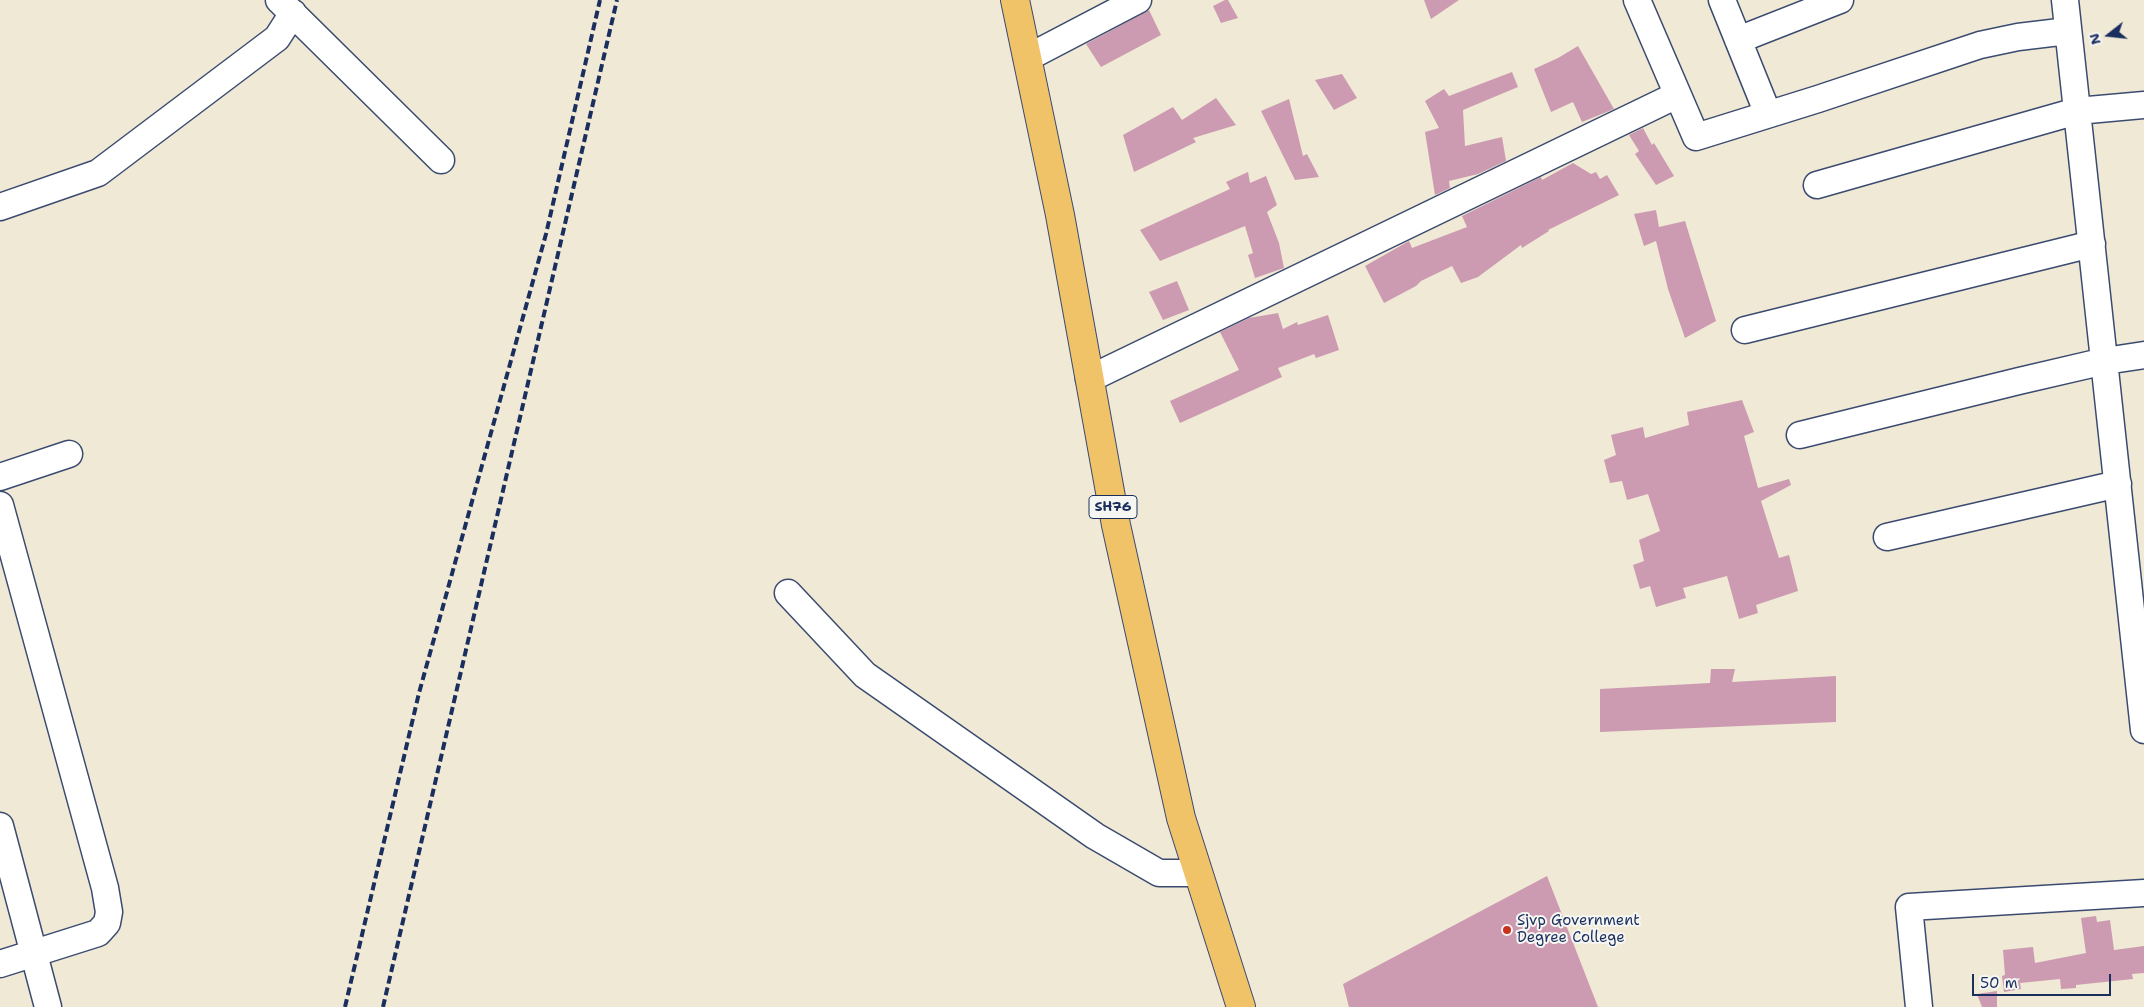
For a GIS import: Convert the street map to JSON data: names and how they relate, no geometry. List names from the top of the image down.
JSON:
{
  "streets": {
    "main road": ["SH76"]
  },
  "places": ["Sjvp Government Degree College"],
  "scale_bar": "50 m",
  "north": "left"
}
